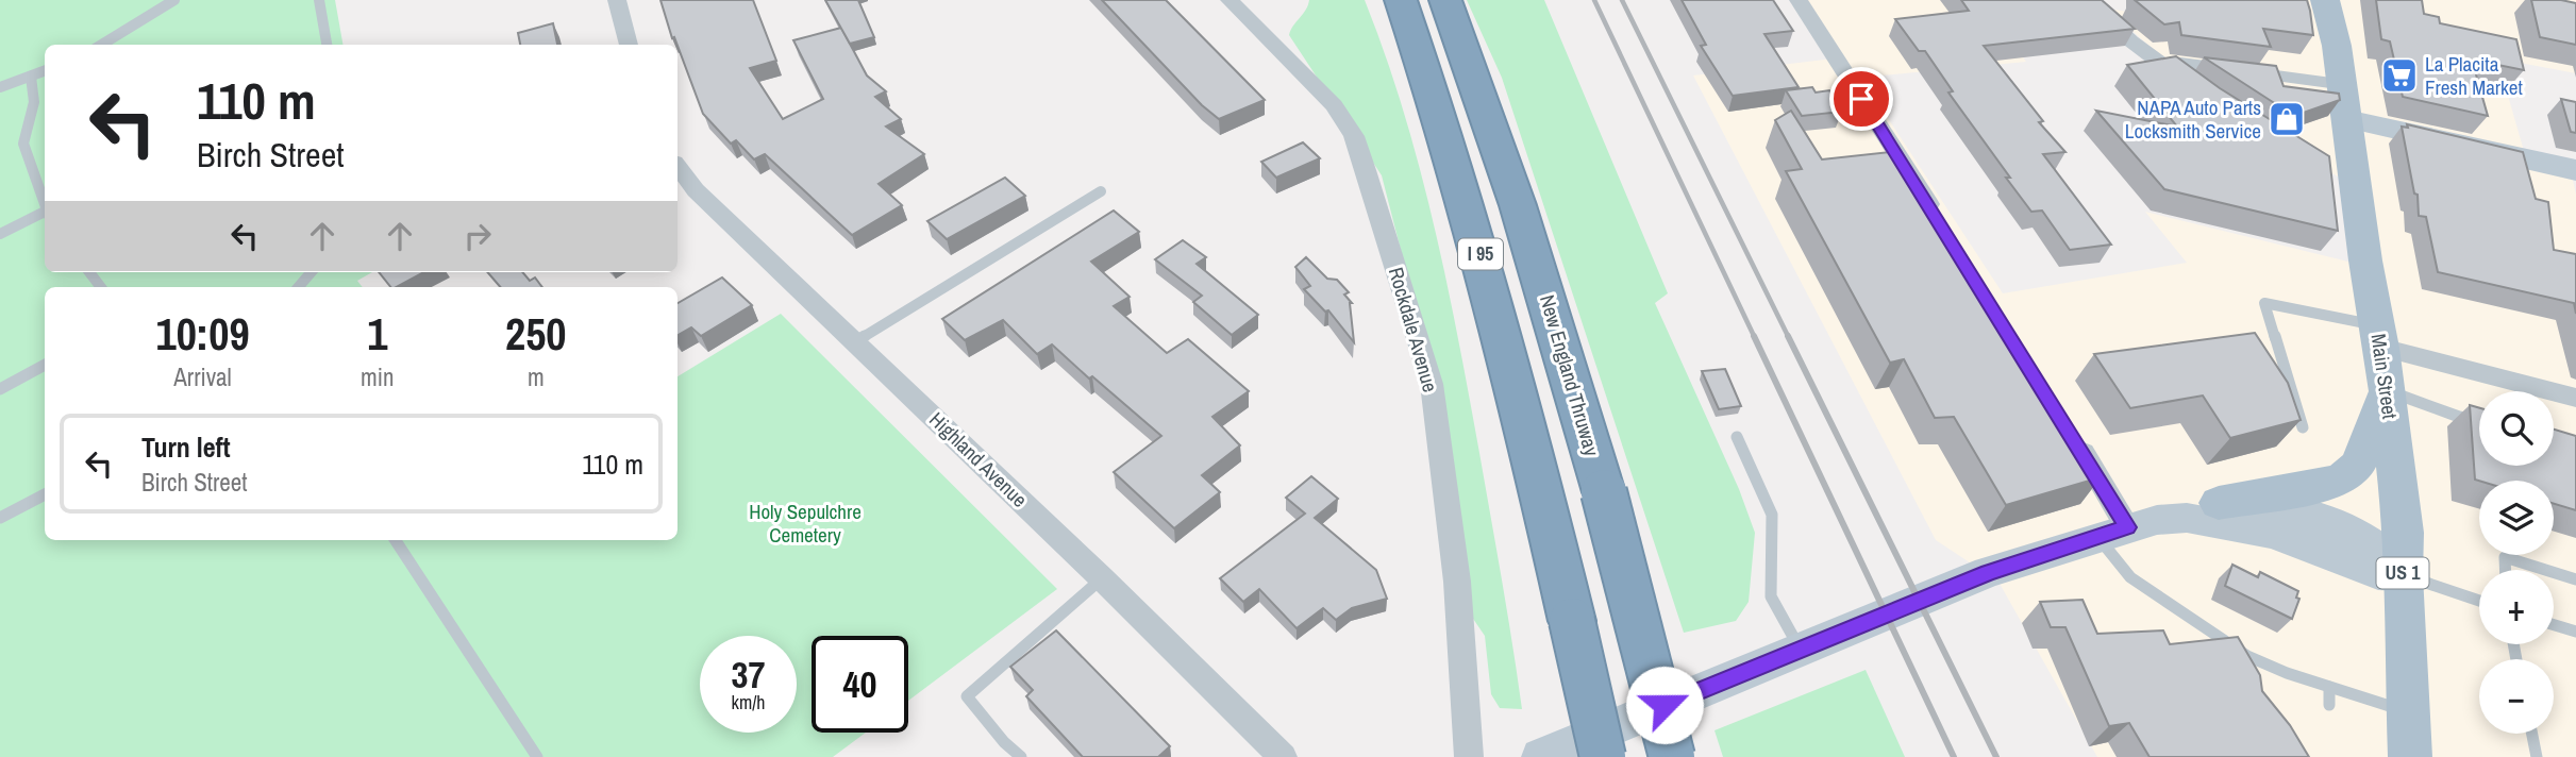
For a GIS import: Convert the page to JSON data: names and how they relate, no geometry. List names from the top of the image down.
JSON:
{
  "streets": {
    "highway": ["I 95", "New England Thruway"],
    "main road": ["Main Street", "US 1"],
    "street": ["Rockdale Avenue", "Highland Avenue"]
  },
  "parks": ["Holy Sepulchre Cemetery"],
  "places": {
    "supermarket": ["La Placita Fresh Market"],
    "shop": ["NAPA Auto Parts Locksmith Service"]
  },
  "page": {
    "turn": ["110 m", "Birch Street"],
    "eta": [
      "10:09",
      "Arrival",
      "1",
      "min",
      "250",
      "m"
    ],
    "map_buttons": ["+", "−"],
    "list": [
      {
        "name": "Turn left",
        "note": "Birch Street",
        "value": "110 m"
      }
    ],
    "speed": "37 km/h",
    "limit": "40"
  }
}
